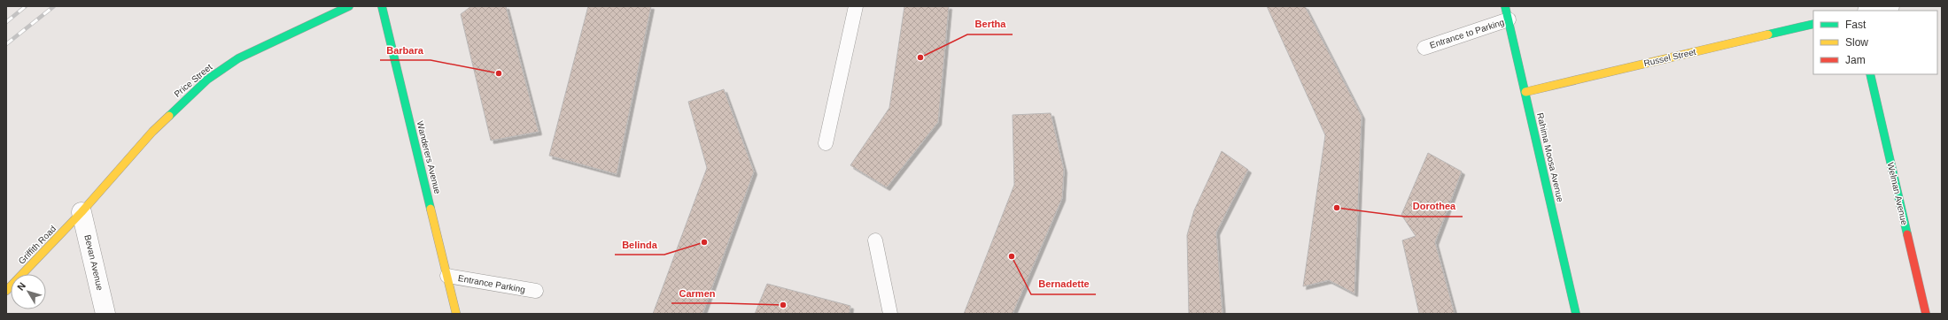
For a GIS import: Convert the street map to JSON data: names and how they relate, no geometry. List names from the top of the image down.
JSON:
{
  "streets": {
    "street": [
      "Russel Street",
      "Price Street",
      "Wanderers Avenue",
      "Rahima Moosa Avenue",
      "Welman Avenue",
      "Griffith Road",
      "Bevan Avenue"
    ],
    "lane": ["Entrance to Parking", "Entrance Parking"]
  },
  "crossings": [
    ["Entrance to Parking", "Rahima Moosa Avenue"],
    ["Russel Street", "Rahima Moosa Avenue"],
    ["Price Street", "Griffith Road"],
    ["Price Street", "Bevan Avenue"],
    ["Wanderers Avenue", "Entrance Parking"],
    ["Griffith Road", "Bevan Avenue"]
  ],
  "places": [
    "Bertha",
    "Barbara",
    "Dorothea",
    "Belinda",
    "Bernadette",
    "Carmen"
  ],
  "legend": ["Fast", "Slow", "Jam"],
  "north": "top left"
}
